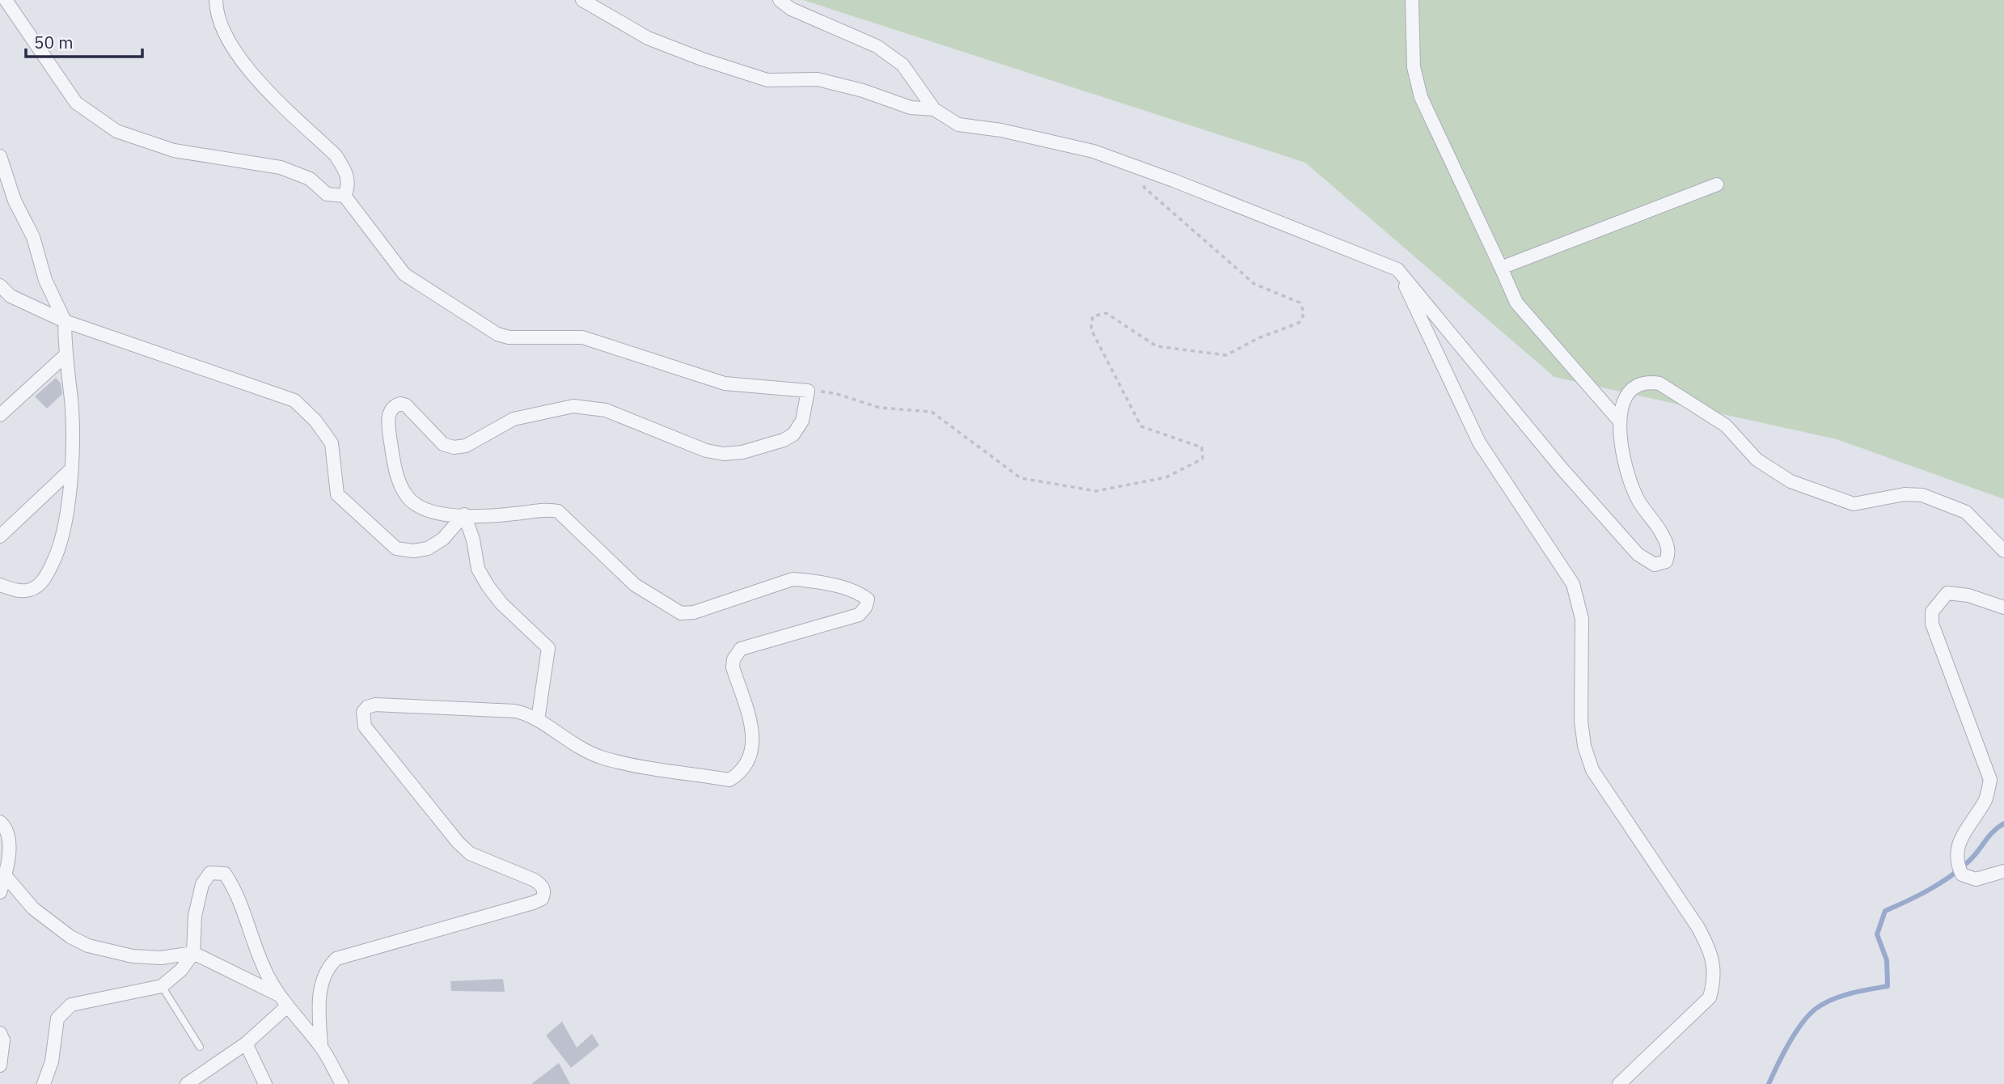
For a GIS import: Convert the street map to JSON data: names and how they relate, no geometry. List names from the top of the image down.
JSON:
{
  "scale_bar": "50 m"
}
